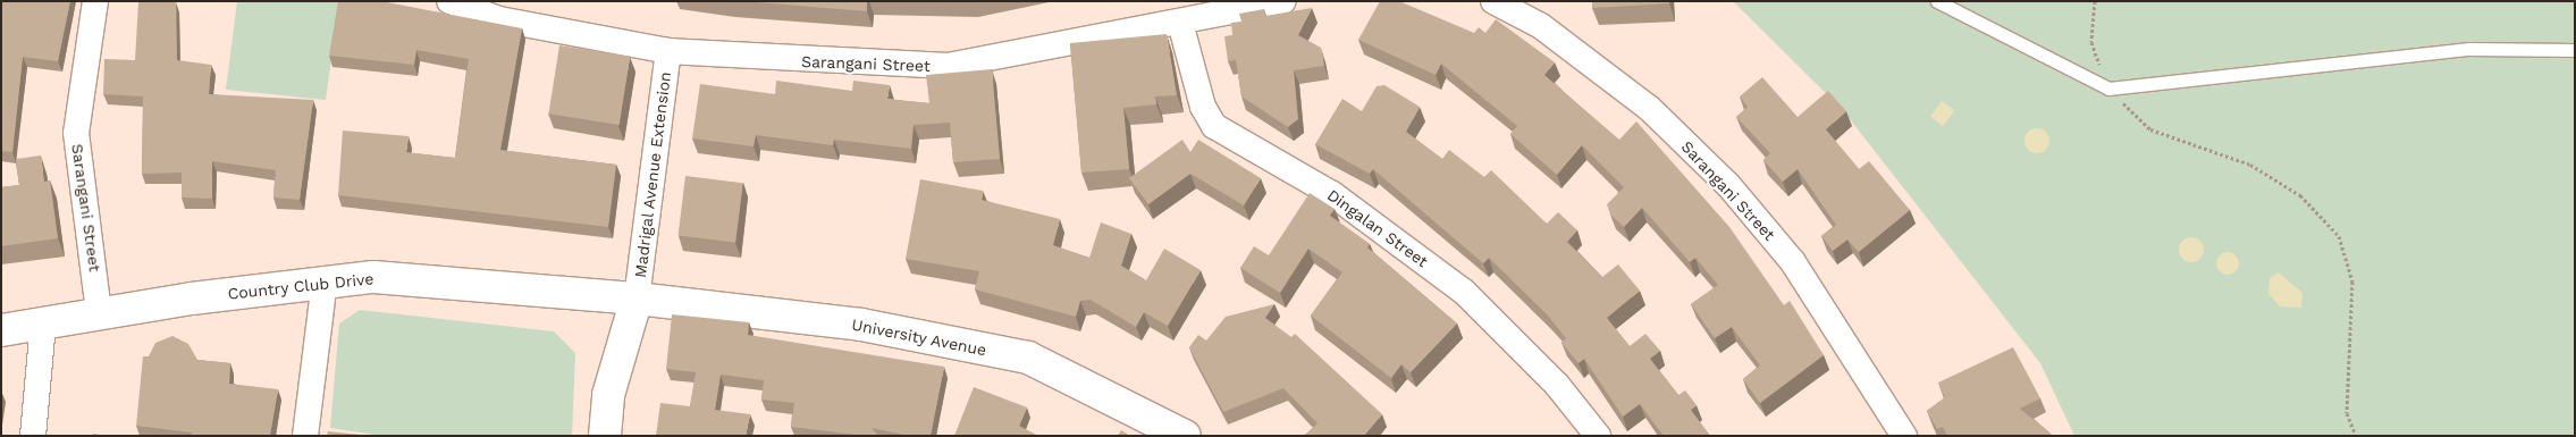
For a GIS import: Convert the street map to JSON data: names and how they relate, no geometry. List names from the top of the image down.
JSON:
{
  "streets": {
    "street": [
      "Sarangani Street",
      "Madrigal Avenue Extension",
      "Dingalan Street",
      "Country Club Drive",
      "University Avenue"
    ]
  },
  "crossings": [
    ["Sarangani Street", "Madrigal Avenue Extension"],
    ["Sarangani Street", "Dingalan Street"],
    ["Sarangani Street", "Country Club Drive"],
    ["Madrigal Avenue Extension", "Country Club Drive"],
    ["Madrigal Avenue Extension", "University Avenue"],
    ["Country Club Drive", "University Avenue"]
  ]
}
